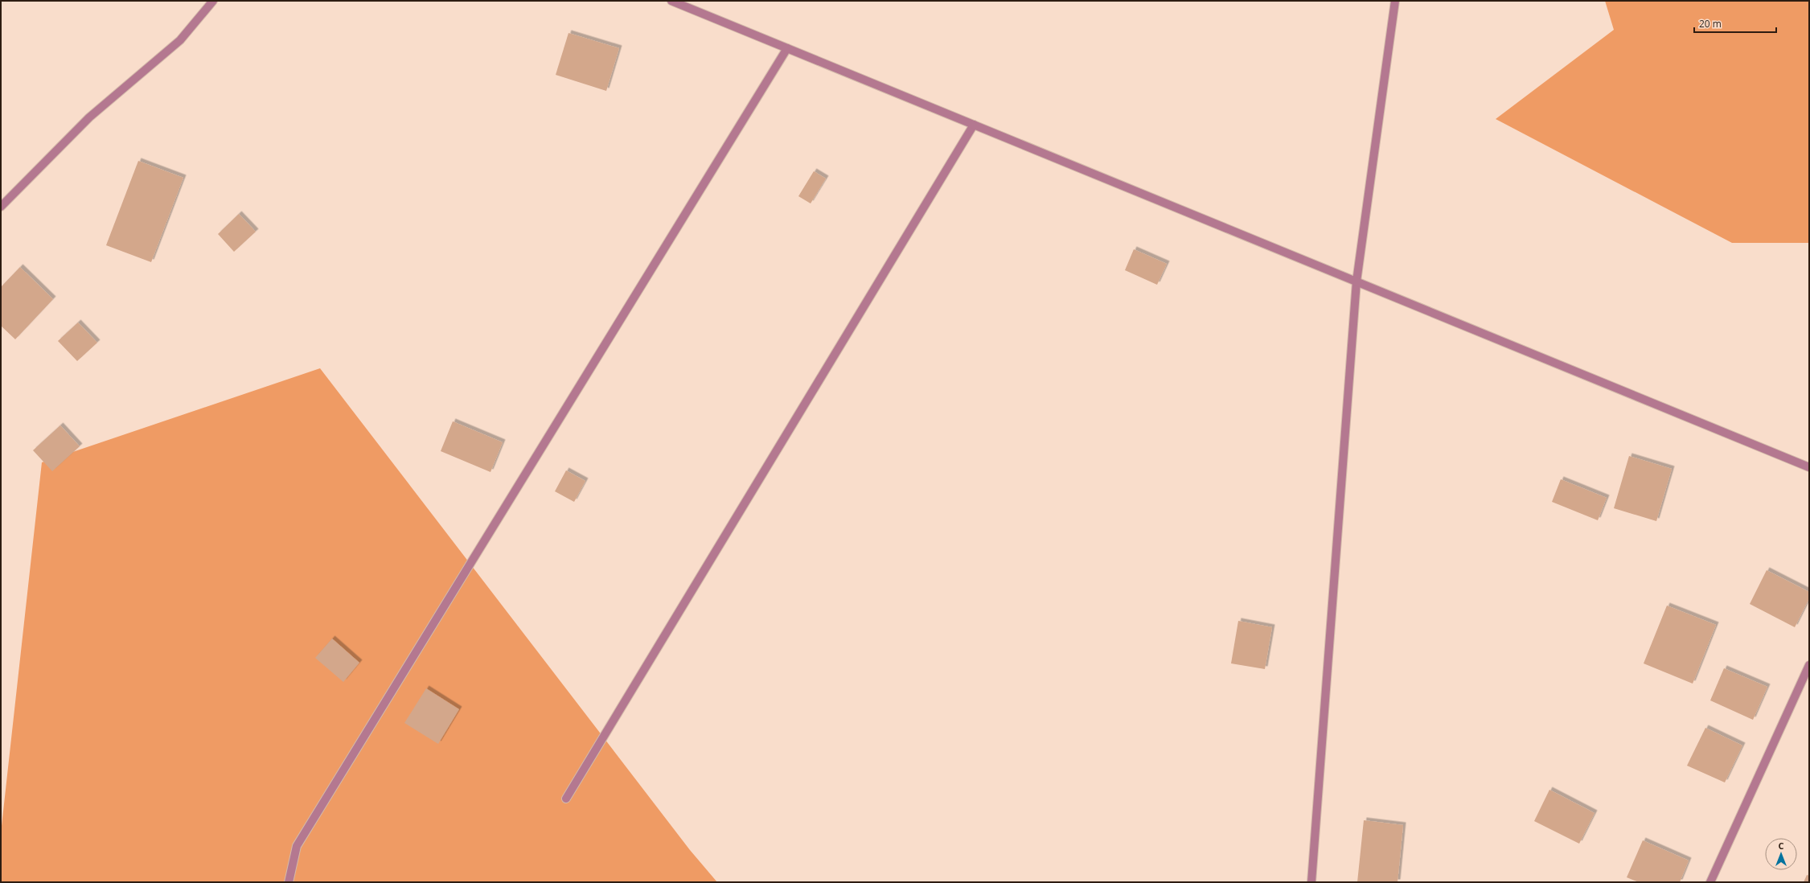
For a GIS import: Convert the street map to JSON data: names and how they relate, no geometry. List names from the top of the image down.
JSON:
{
  "scale_bar": "20 m",
  "north": "top"
}
